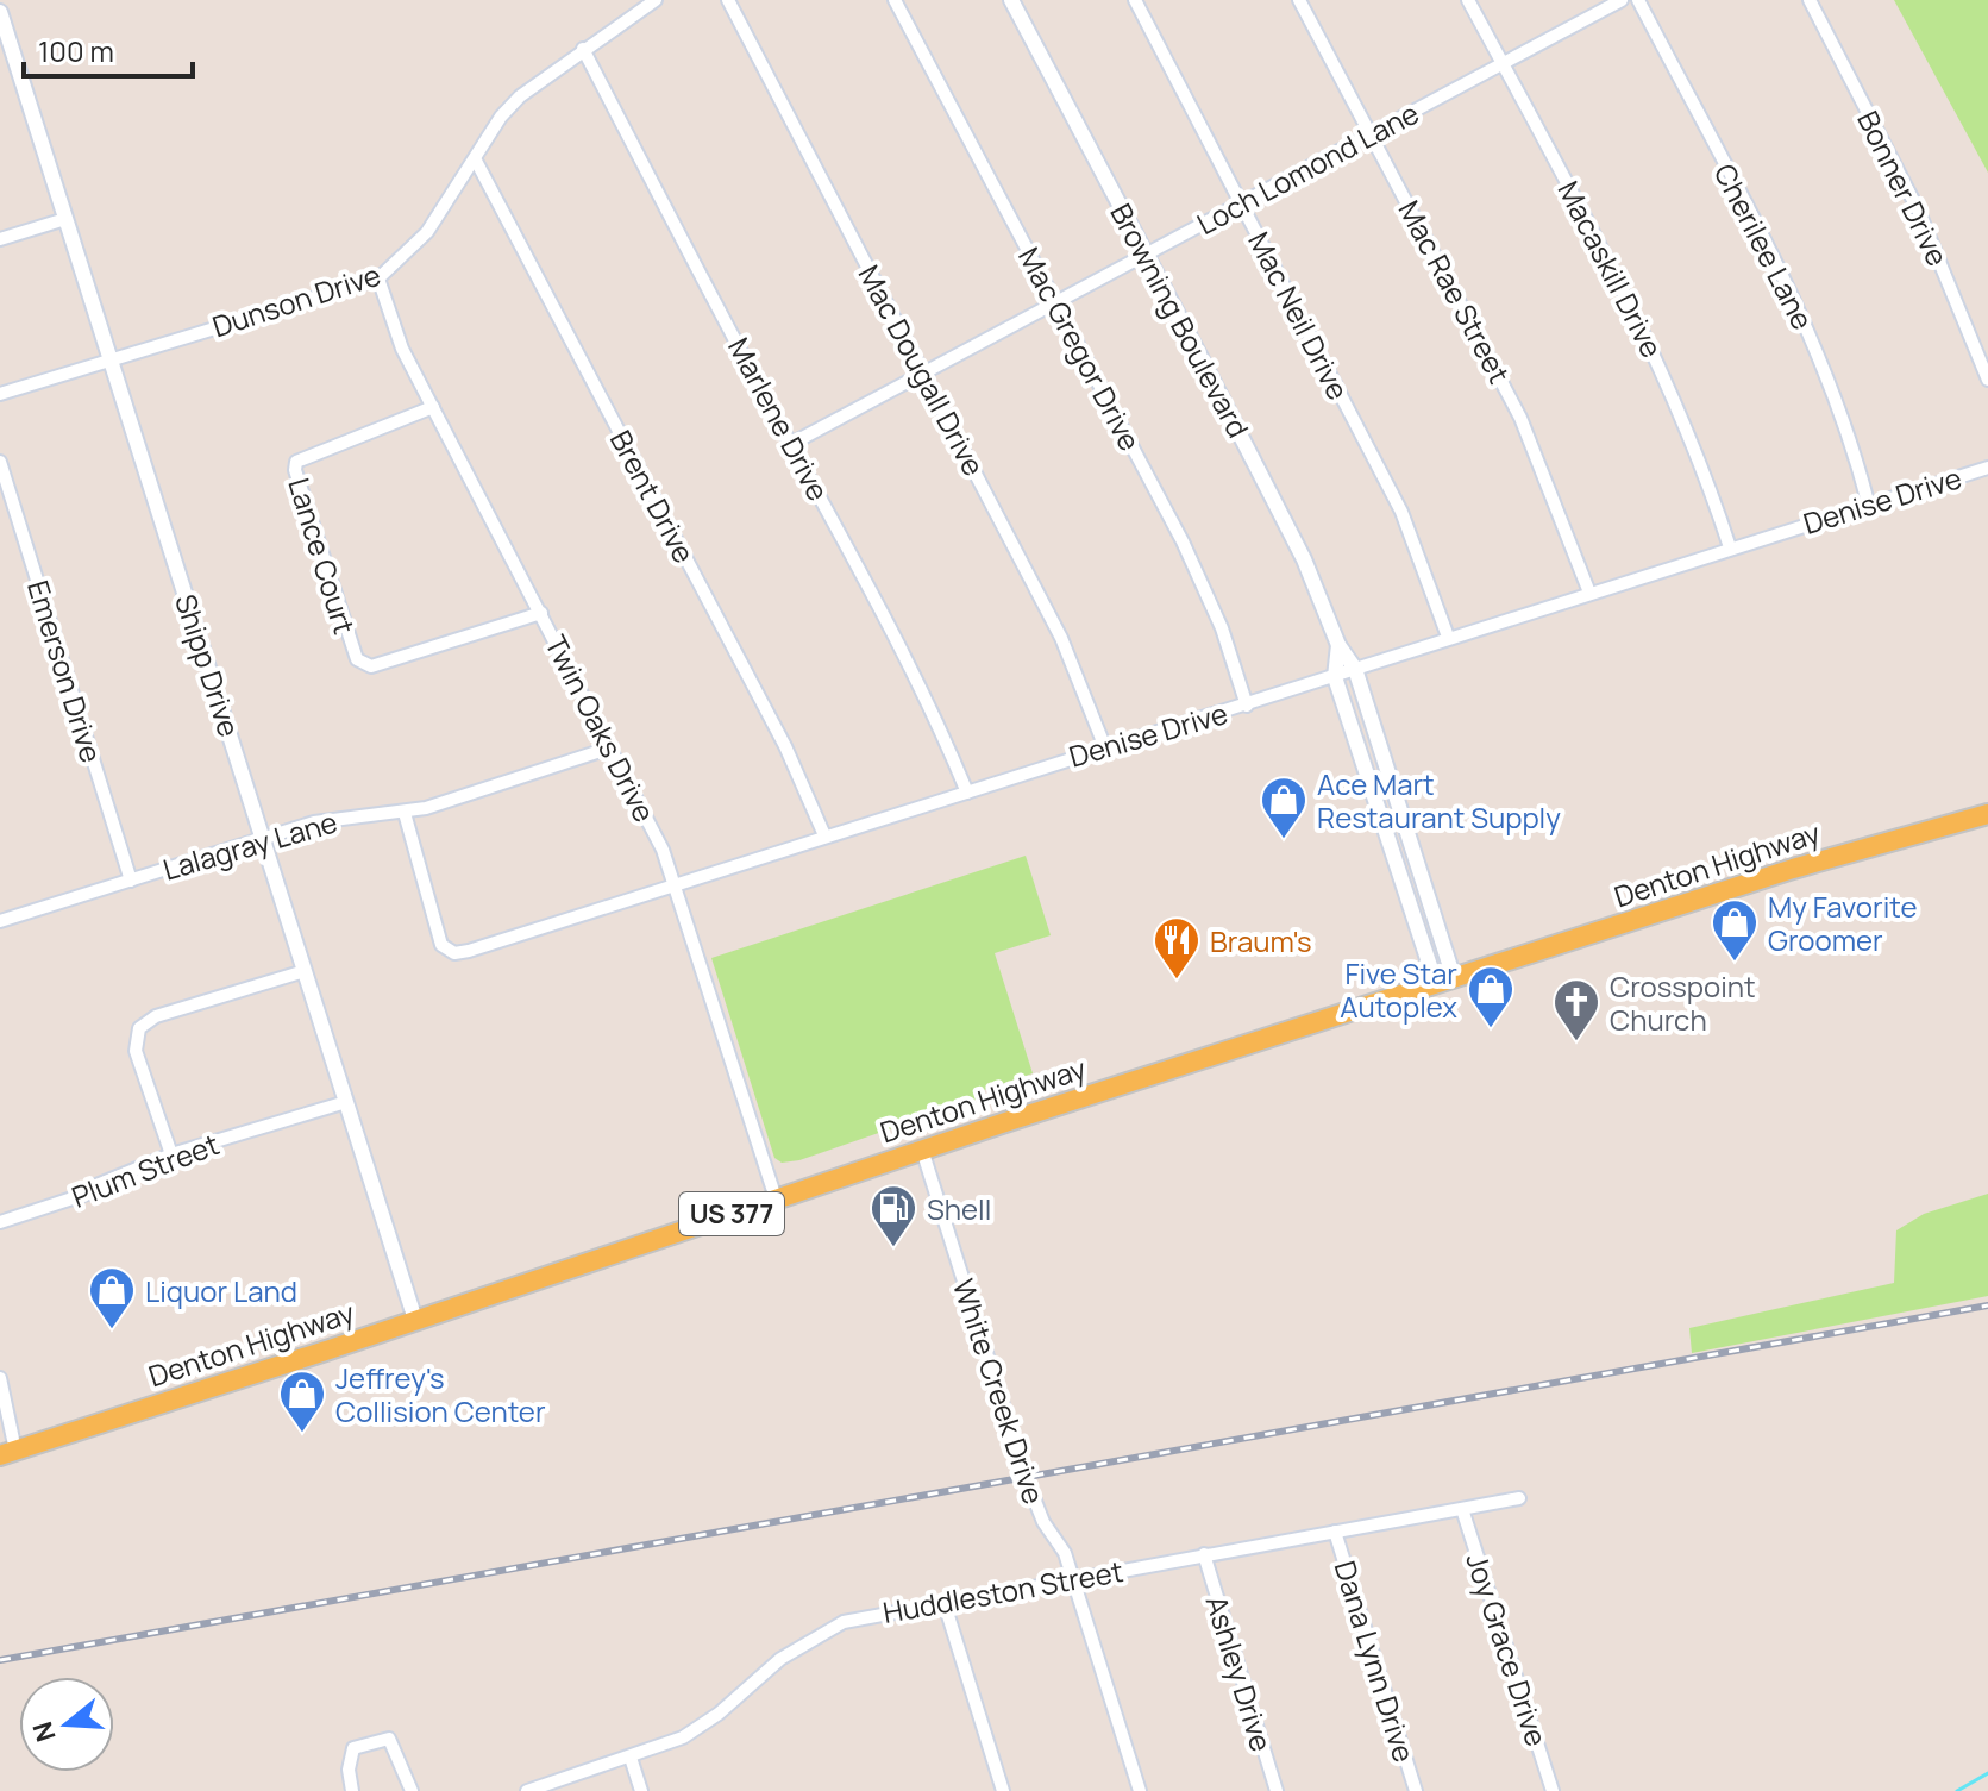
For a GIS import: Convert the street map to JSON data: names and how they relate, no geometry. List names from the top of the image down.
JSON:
{
  "streets": {
    "main road": ["Denton Highway", "US 377"],
    "street": [
      "Loch Lomond Lane",
      "Bonner Drive",
      "Cherilee Lane",
      "Macaskill Drive",
      "Mac Rae Street",
      "Dunson Drive",
      "Mac Neil Drive",
      "Browning Boulevard",
      "Mac Gregor Drive",
      "Mac Dougall Drive",
      "Marlene Drive",
      "Brent Drive",
      "Denise Drive",
      "Lance Court",
      "Shipp Drive",
      "Emerson Drive",
      "Twin Oaks Drive",
      "Lalagray Lane",
      "Plum Street",
      "White Creek Drive",
      "Huddleston Street",
      "Joy Grace Drive",
      "Dana Lynn Drive",
      "Ashley Drive"
    ]
  },
  "crossings": [
    ["Loch Lomond Lane", "Macaskill Drive"],
    ["Loch Lomond Lane", "Mac Rae Street"],
    ["Loch Lomond Lane", "Mac Neil Drive"],
    ["Loch Lomond Lane", "Browning Boulevard"],
    ["Loch Lomond Lane", "Mac Gregor Drive"],
    ["Loch Lomond Lane", "Mac Dougall Drive"],
    ["Loch Lomond Lane", "Marlene Drive"],
    ["Cherilee Lane", "Denise Drive"],
    ["Macaskill Drive", "Denise Drive"],
    ["Mac Rae Street", "Denise Drive"],
    ["Dunson Drive", "Marlene Drive"],
    ["Dunson Drive", "Brent Drive"],
    ["Dunson Drive", "Shipp Drive"],
    ["Dunson Drive", "Twin Oaks Drive"],
    ["Mac Neil Drive", "Denise Drive"],
    ["Browning Boulevard", "Denise Drive"],
    ["Browning Boulevard", "Denton Highway"],
    ["Mac Gregor Drive", "Denise Drive"],
    ["Mac Dougall Drive", "Denise Drive"],
    ["Marlene Drive", "Denise Drive"],
    ["Brent Drive", "Denise Drive"],
    ["Denise Drive", "Twin Oaks Drive"],
    ["Denise Drive", "Lalagray Lane"],
    ["Lance Court", "Twin Oaks Drive"],
    ["Shipp Drive", "Lalagray Lane"],
    ["Shipp Drive", "Denton Highway"],
    ["Shipp Drive", "Plum Street"],
    ["Emerson Drive", "Lalagray Lane"],
    ["Twin Oaks Drive", "Lalagray Lane"],
    ["Twin Oaks Drive", "Denton Highway"],
    ["Denton Highway", "White Creek Drive"],
    ["White Creek Drive", "Huddleston Street"],
    ["Huddleston Street", "Joy Grace Drive"],
    ["Huddleston Street", "Dana Lynn Drive"],
    ["Huddleston Street", "Ashley Drive"]
  ],
  "places": {
    "shop": [
      "Ace Mart Restaurant Supply",
      "My Favorite Groomer",
      "Five Star Autoplex",
      "Liquor Land",
      "Jeffrey's Collision Center"
    ],
    "restaurant": ["Braum's"],
    "church": ["Crosspoint Church"],
    "fuel station": ["Shell"]
  },
  "scale_bar": "100 m",
  "north": "left"
}
